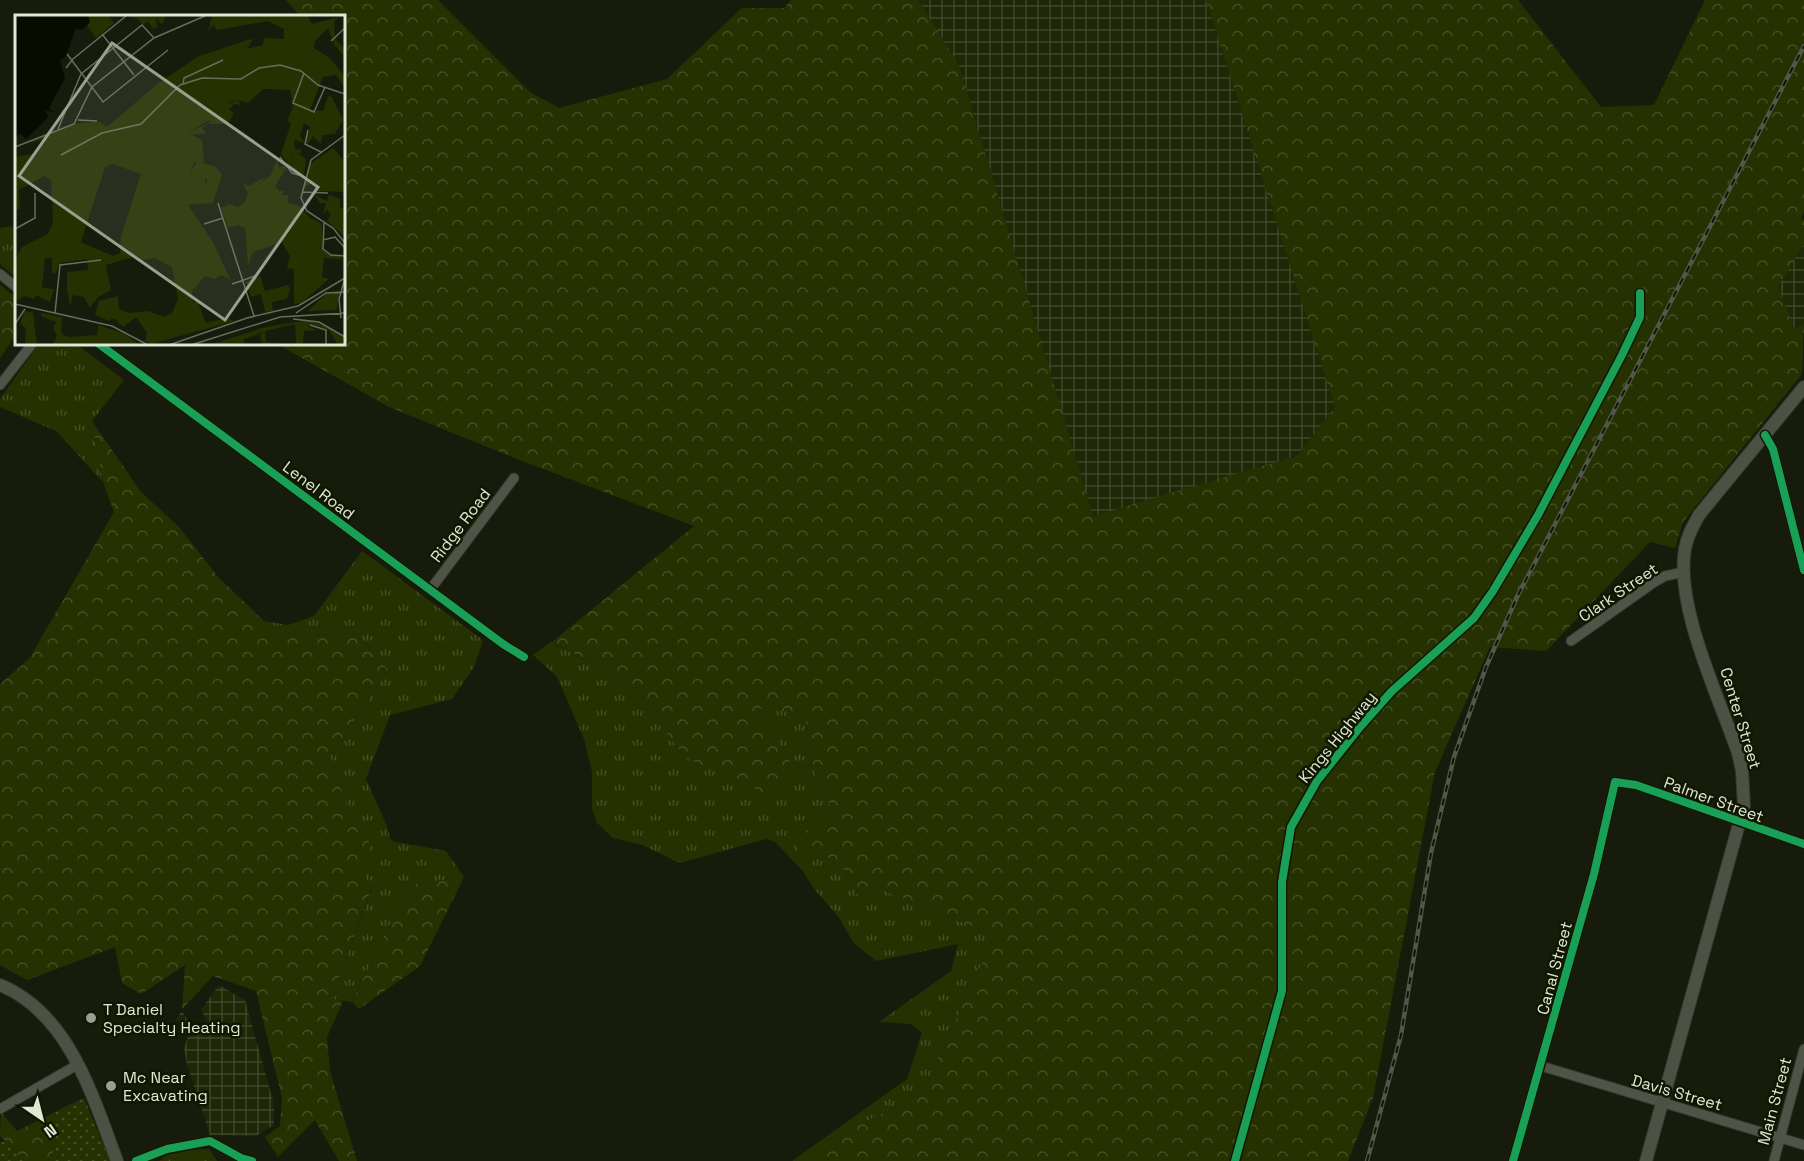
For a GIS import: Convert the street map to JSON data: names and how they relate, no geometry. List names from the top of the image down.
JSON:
{
  "streets": {
    "main road": ["Center Street"],
    "street": [
      "Lenel Road",
      "Ridge Road",
      "Clark Street",
      "Kings Highway",
      "Palmer Street",
      "Canal Street",
      "Davis Street",
      "Main Street"
    ]
  },
  "crossings": [
    ["Lenel Road", "Ridge Road"],
    ["Clark Street", "Center Street"],
    ["Center Street", "Palmer Street"],
    ["Center Street", "Davis Street"],
    ["Palmer Street", "Canal Street"],
    ["Canal Street", "Davis Street"],
    ["Davis Street", "Main Street"]
  ],
  "places": ["T Daniel Specialty Heating", "Mc Near Excavating"],
  "north": "bottom right"
}
